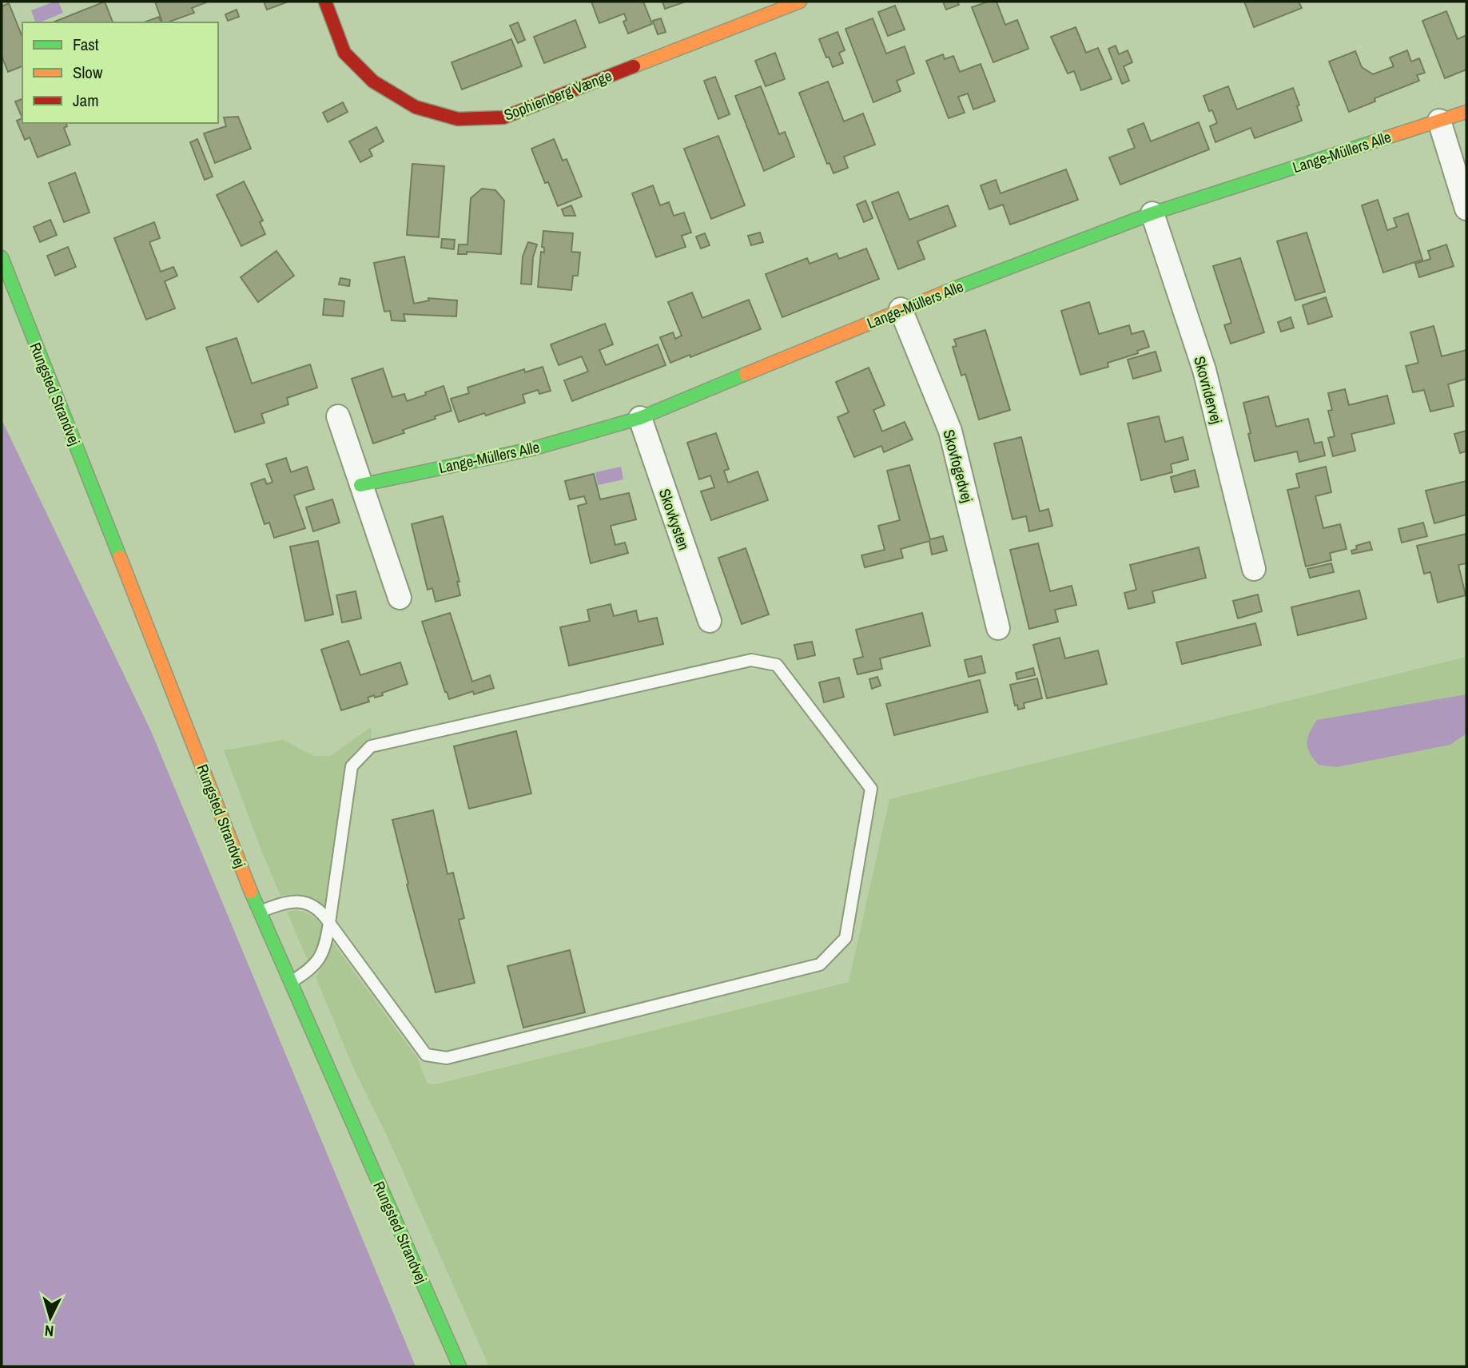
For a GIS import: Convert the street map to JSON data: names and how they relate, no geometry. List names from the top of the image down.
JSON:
{
  "streets": {
    "street": [
      "Sophienberg Vænge",
      "Lange-Müllers Alle",
      "Skovridervej",
      "Rungsted Strandvej",
      "Skovfogedvej",
      "Skovkysten"
    ]
  },
  "crossings": [
    ["Lange-Müllers Alle", "Skovridervej"],
    ["Lange-Müllers Alle", "Skovfogedvej"],
    ["Lange-Müllers Alle", "Skovkysten"]
  ],
  "legend": ["Fast", "Slow", "Jam"],
  "north": "bottom"
}
